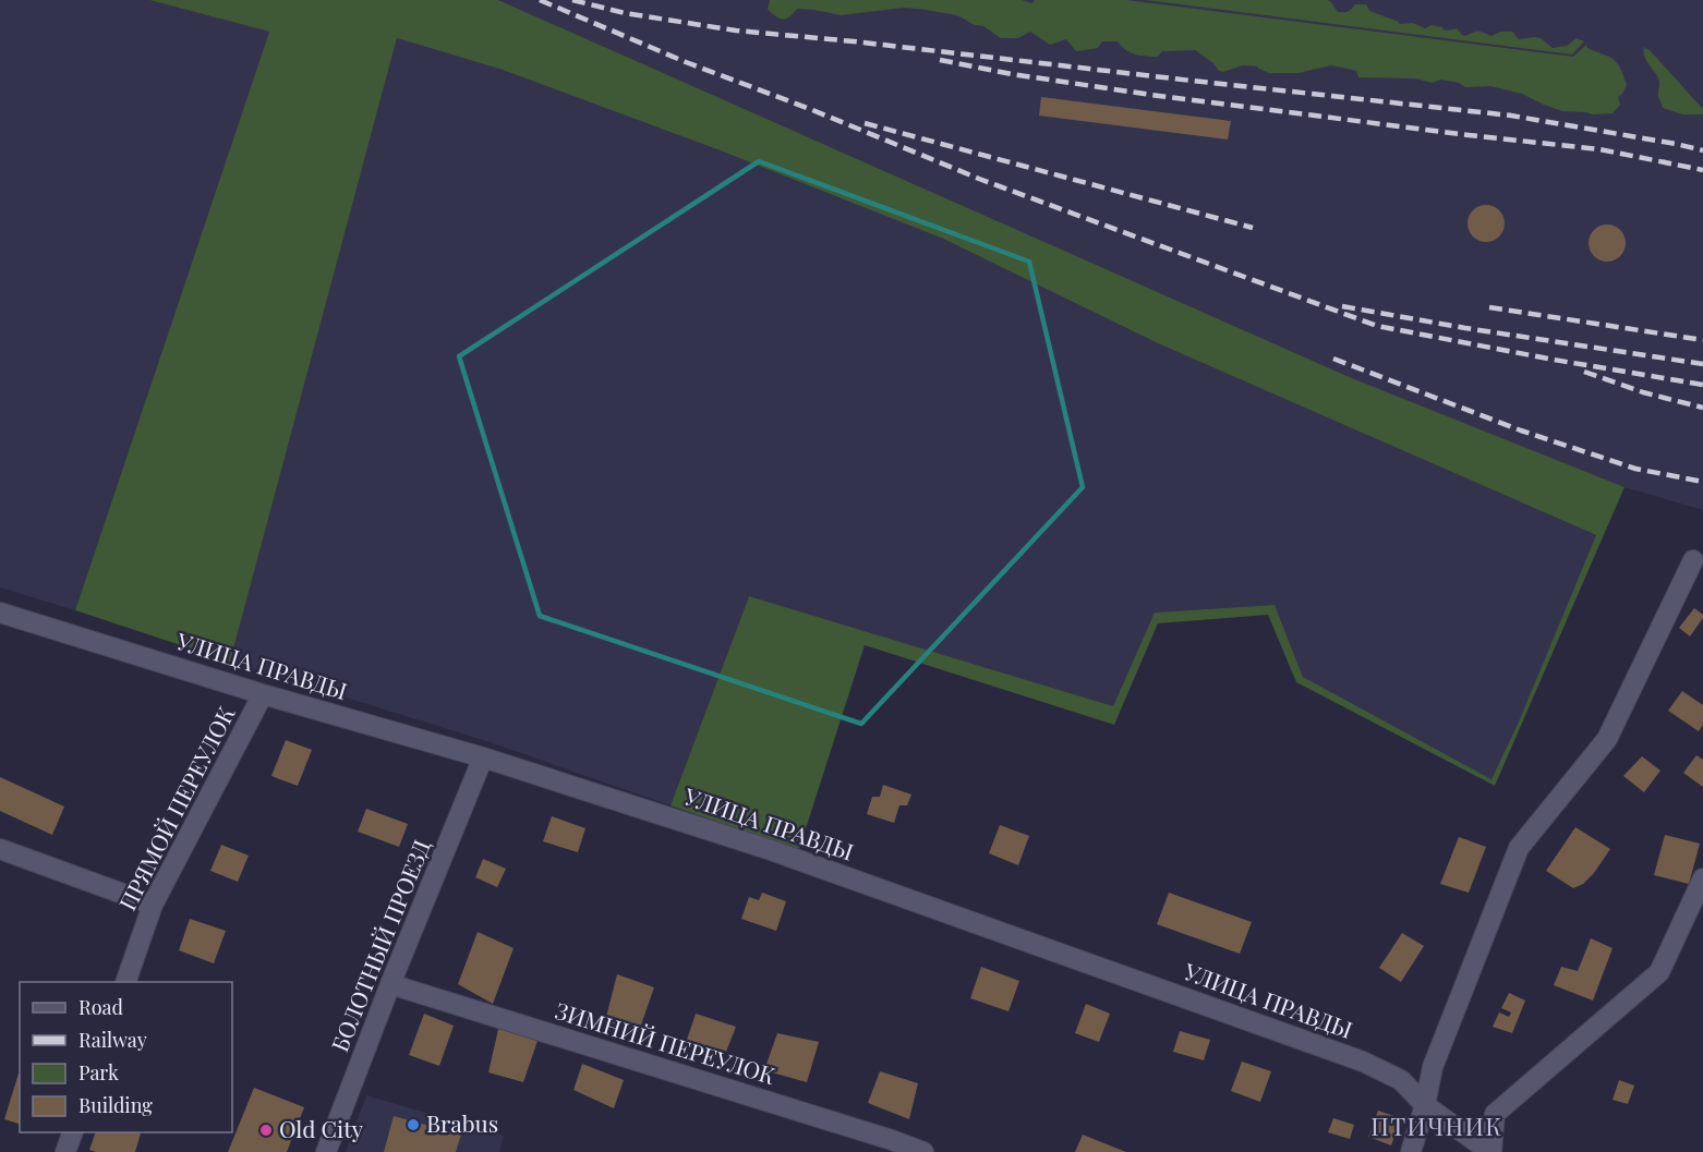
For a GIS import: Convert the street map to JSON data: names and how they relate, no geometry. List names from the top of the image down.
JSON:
{
  "streets": {
    "street": [
      "УЛИЦА ПРАВДЫ",
      "ПРЯМОЙ ПЕРЕУЛОК",
      "БОЛОТНЫЙ ПРОЕЗД",
      "ЗИМНИЙ ПЕРЕУЛОК"
    ]
  },
  "crossings": [
    ["УЛИЦА ПРАВДЫ", "ПРЯМОЙ ПЕРЕУЛОК"],
    ["УЛИЦА ПРАВДЫ", "БОЛОТНЫЙ ПРОЕЗД"],
    ["БОЛОТНЫЙ ПРОЕЗД", "ЗИМНИЙ ПЕРЕУЛОК"]
  ],
  "districts": ["ПТИЧНИК"],
  "places": ["Brabus", "Old City"],
  "legend": [
    "Road",
    "Railway",
    "Park",
    "Building"
  ]
}
